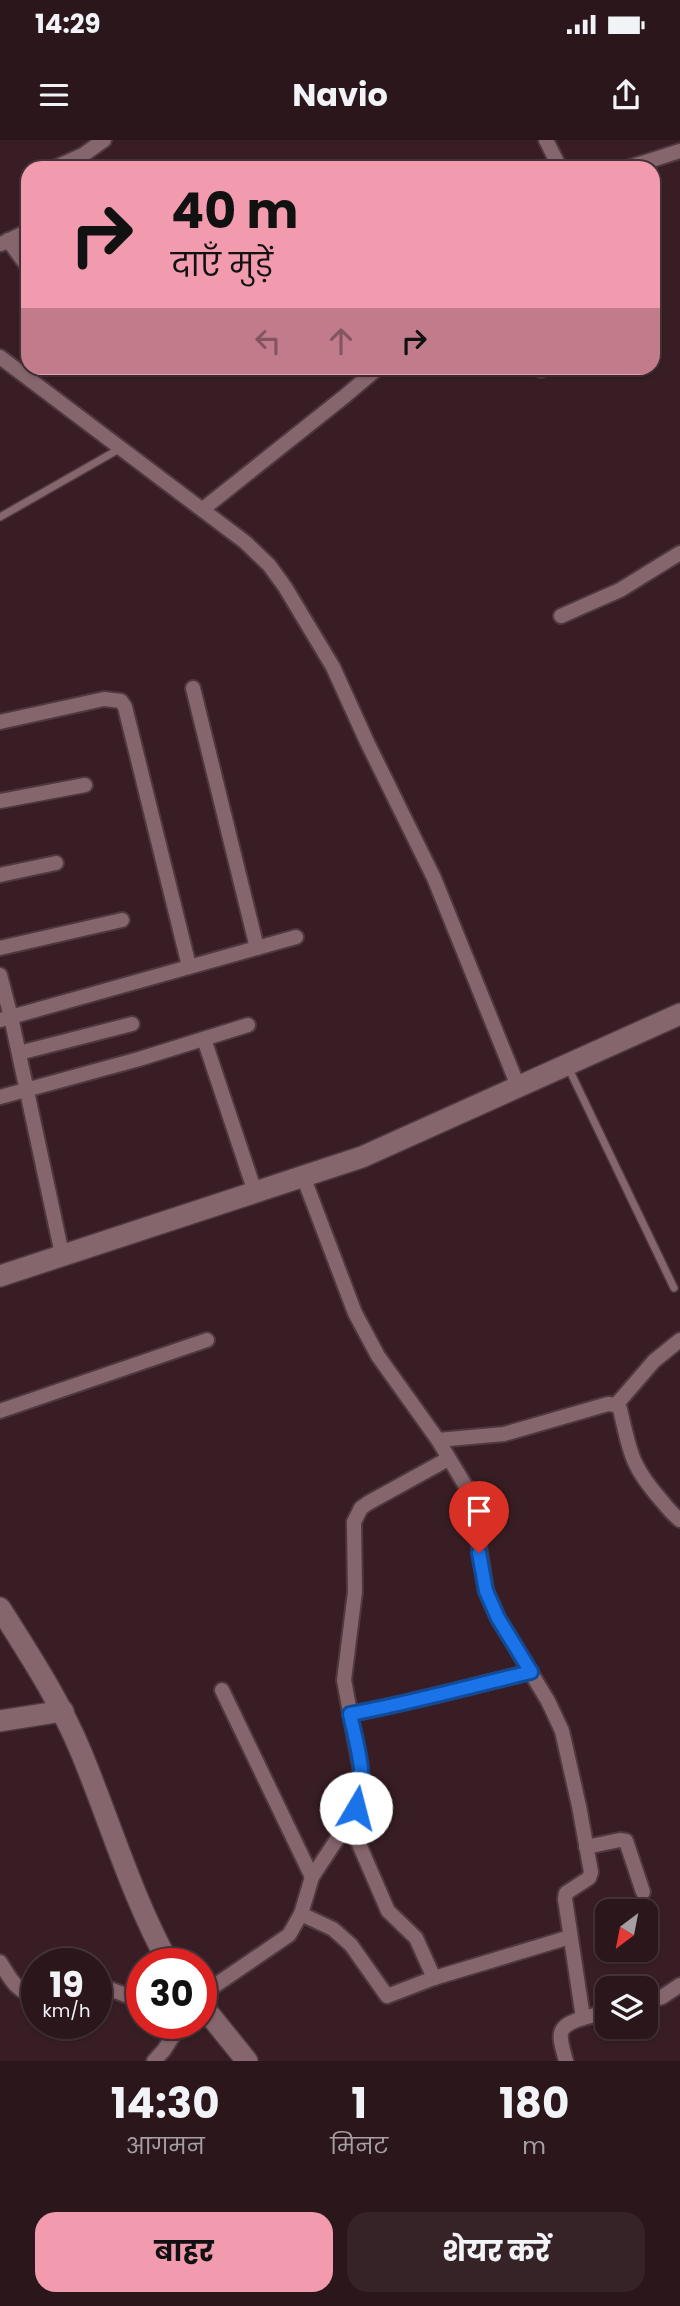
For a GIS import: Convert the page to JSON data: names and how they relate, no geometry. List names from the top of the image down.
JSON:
{
  "north": "bottom left",
  "page": {
    "status": "14:29",
    "header": "Navio",
    "turn": ["40 m", "दाएँ मुड़ें"],
    "speed": "19 km/h",
    "limit": "30",
    "eta": [
      "14:30",
      "आगमन",
      "1",
      "मिनट",
      "180",
      "m"
    ],
    "buttons": ["बाहर", "शेयर करें"]
  }
}
